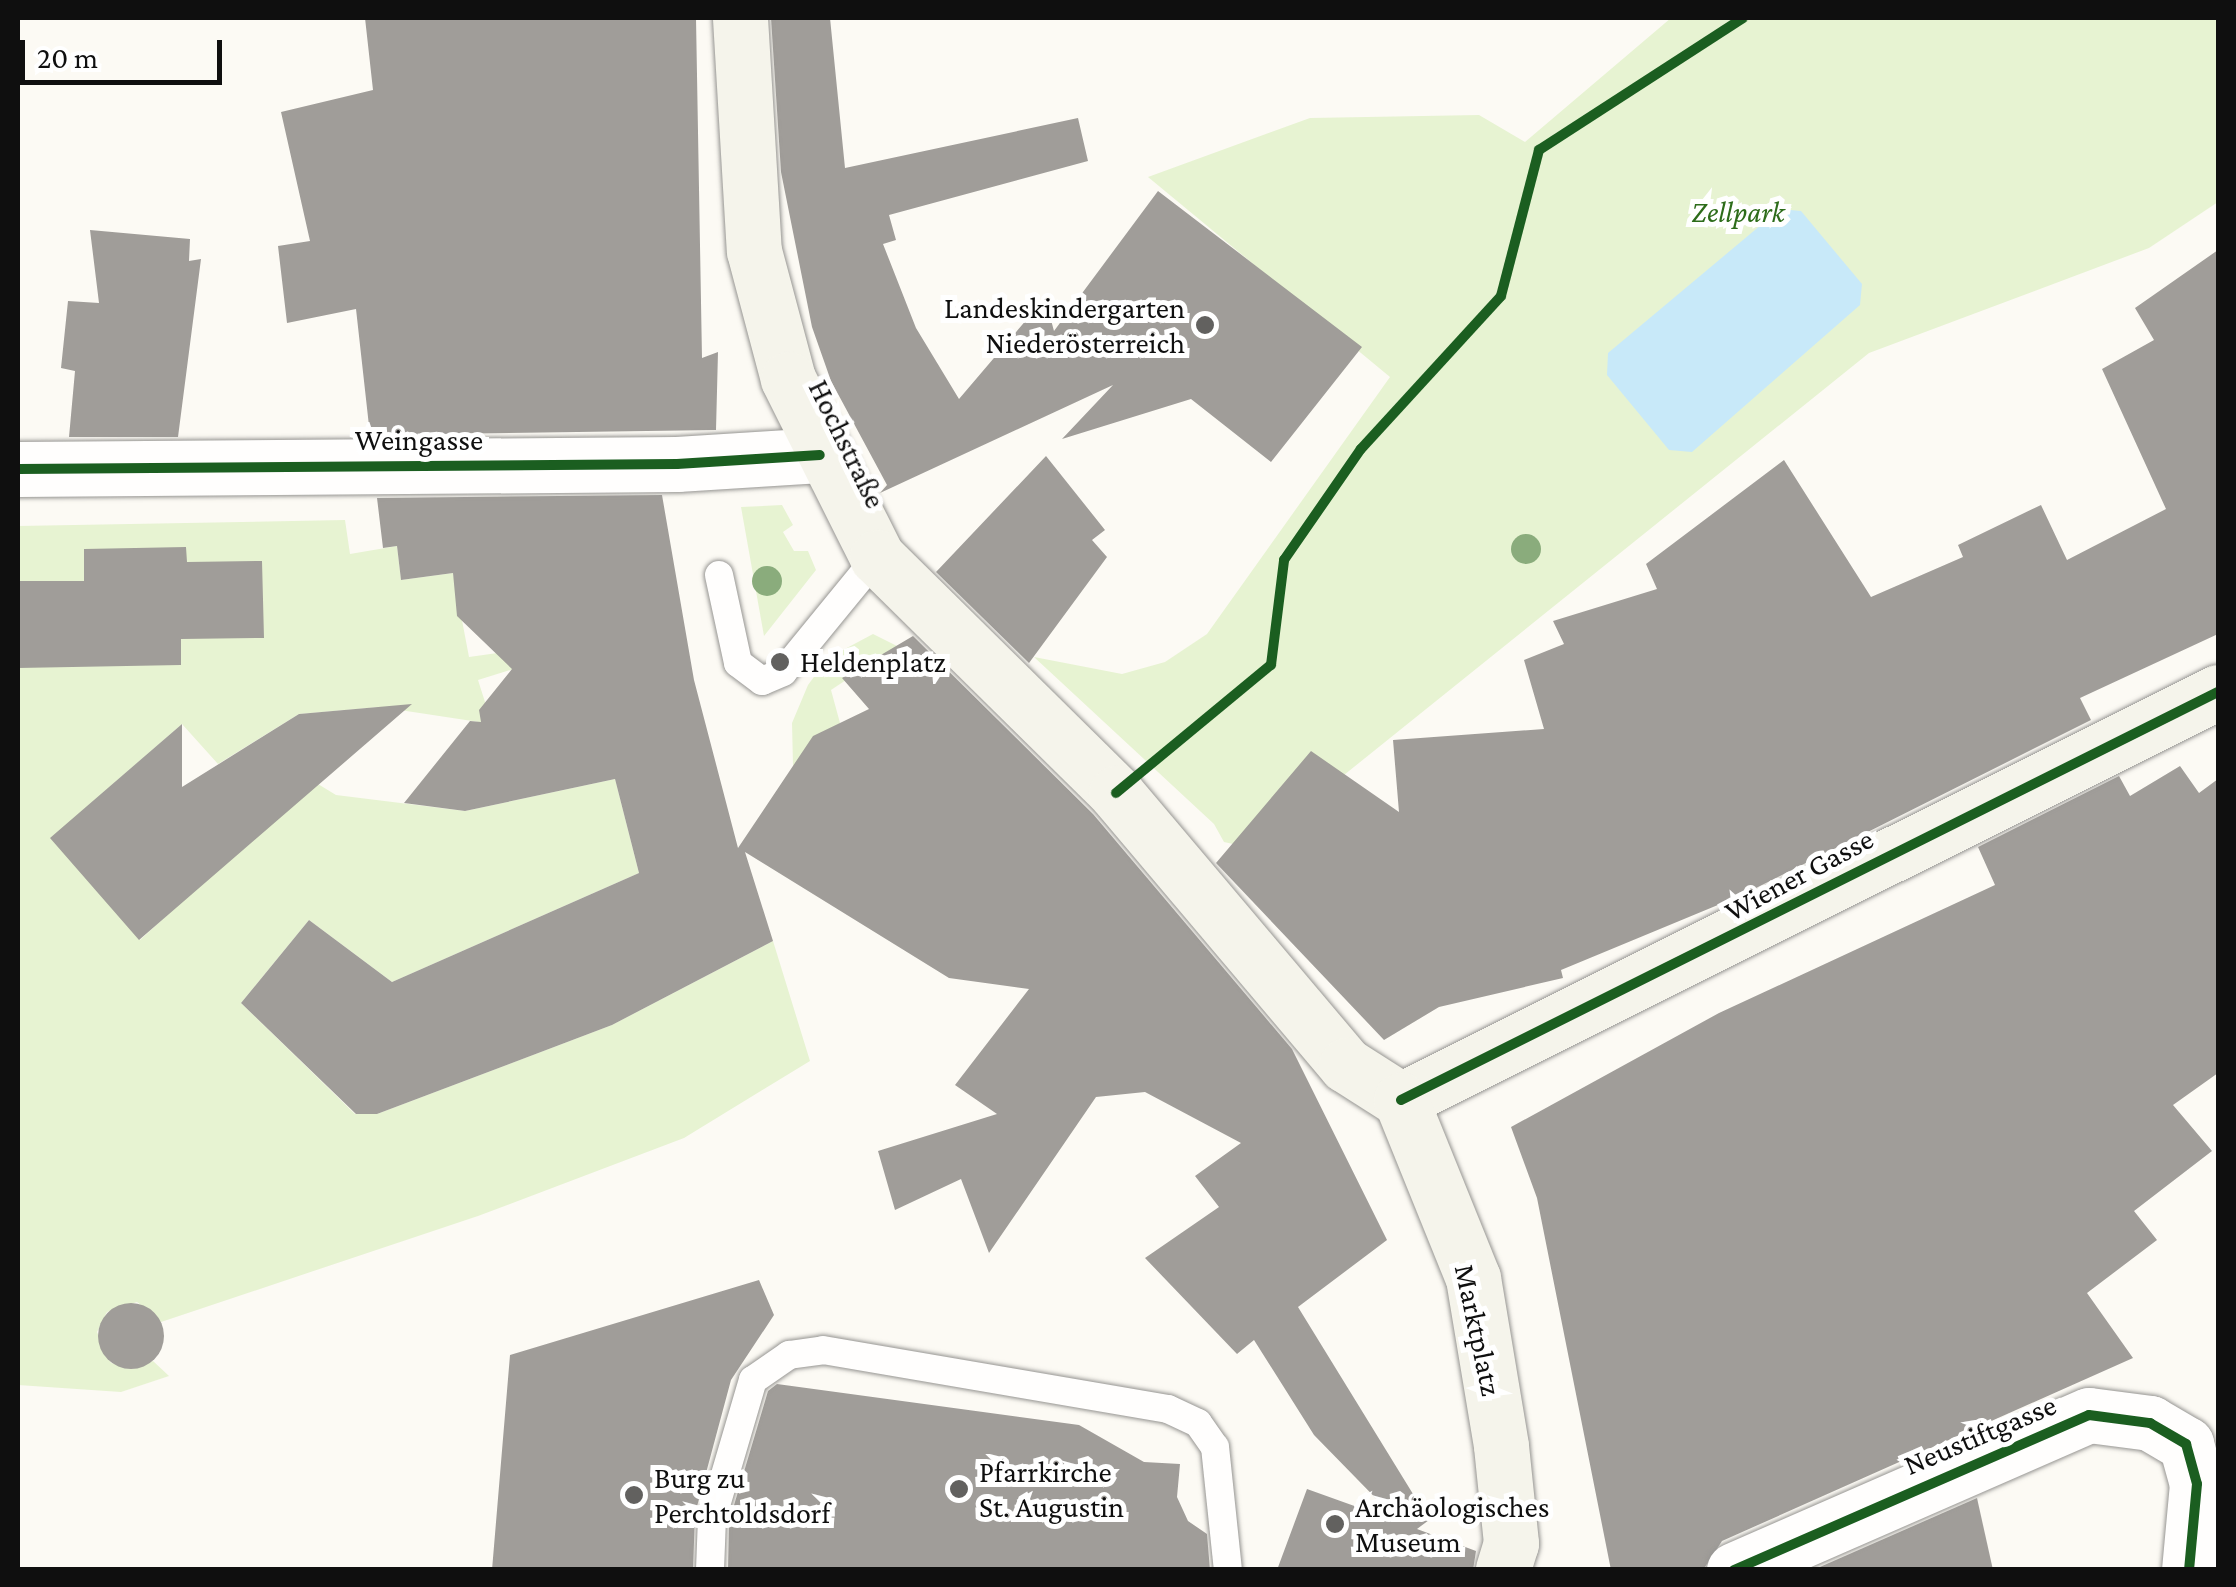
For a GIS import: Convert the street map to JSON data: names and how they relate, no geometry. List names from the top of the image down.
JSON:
{
  "streets": {
    "main road": ["Hochstraße", "Wiener Gasse", "Marktplatz"],
    "street": ["Weingasse", "Neustiftgasse"]
  },
  "crossings": [
    ["Weingasse", "Hochstraße"],
    ["Hochstraße", "Wiener Gasse"],
    ["Hochstraße", "Marktplatz"],
    ["Wiener Gasse", "Marktplatz"]
  ],
  "parks": ["Zellpark"],
  "places": [
    "Landeskindergarten Niederösterreich",
    "Heldenplatz",
    "Pfarrkirche St. Augustin",
    "Burg zu Perchtoldsdorf",
    "Archäologisches Museum"
  ],
  "scale_bar": "20 m"
}
